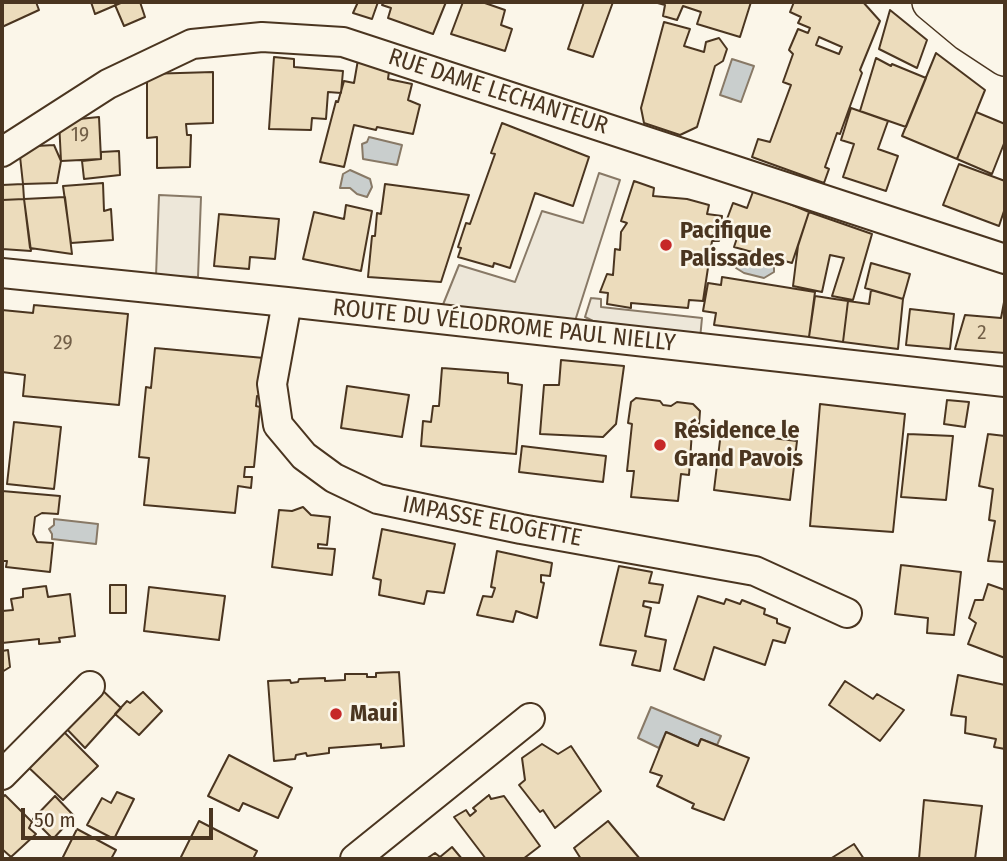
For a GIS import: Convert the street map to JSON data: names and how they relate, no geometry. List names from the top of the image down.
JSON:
{
  "streets": {
    "street": ["RUE DAME LECHANTEUR", "ROUTE DU VÉLODROME PAUL NIELLY", "IMPASSE ELOGETTE"]
  },
  "crossings": [
    ["ROUTE DU VÉLODROME PAUL NIELLY", "IMPASSE ELOGETTE"]
  ],
  "places": ["Pacifique Palissades", "Résidence le Grand Pavois", "Maui"],
  "house_numbers": ["19", "2", "29"],
  "scale_bar": "50 m"
}
